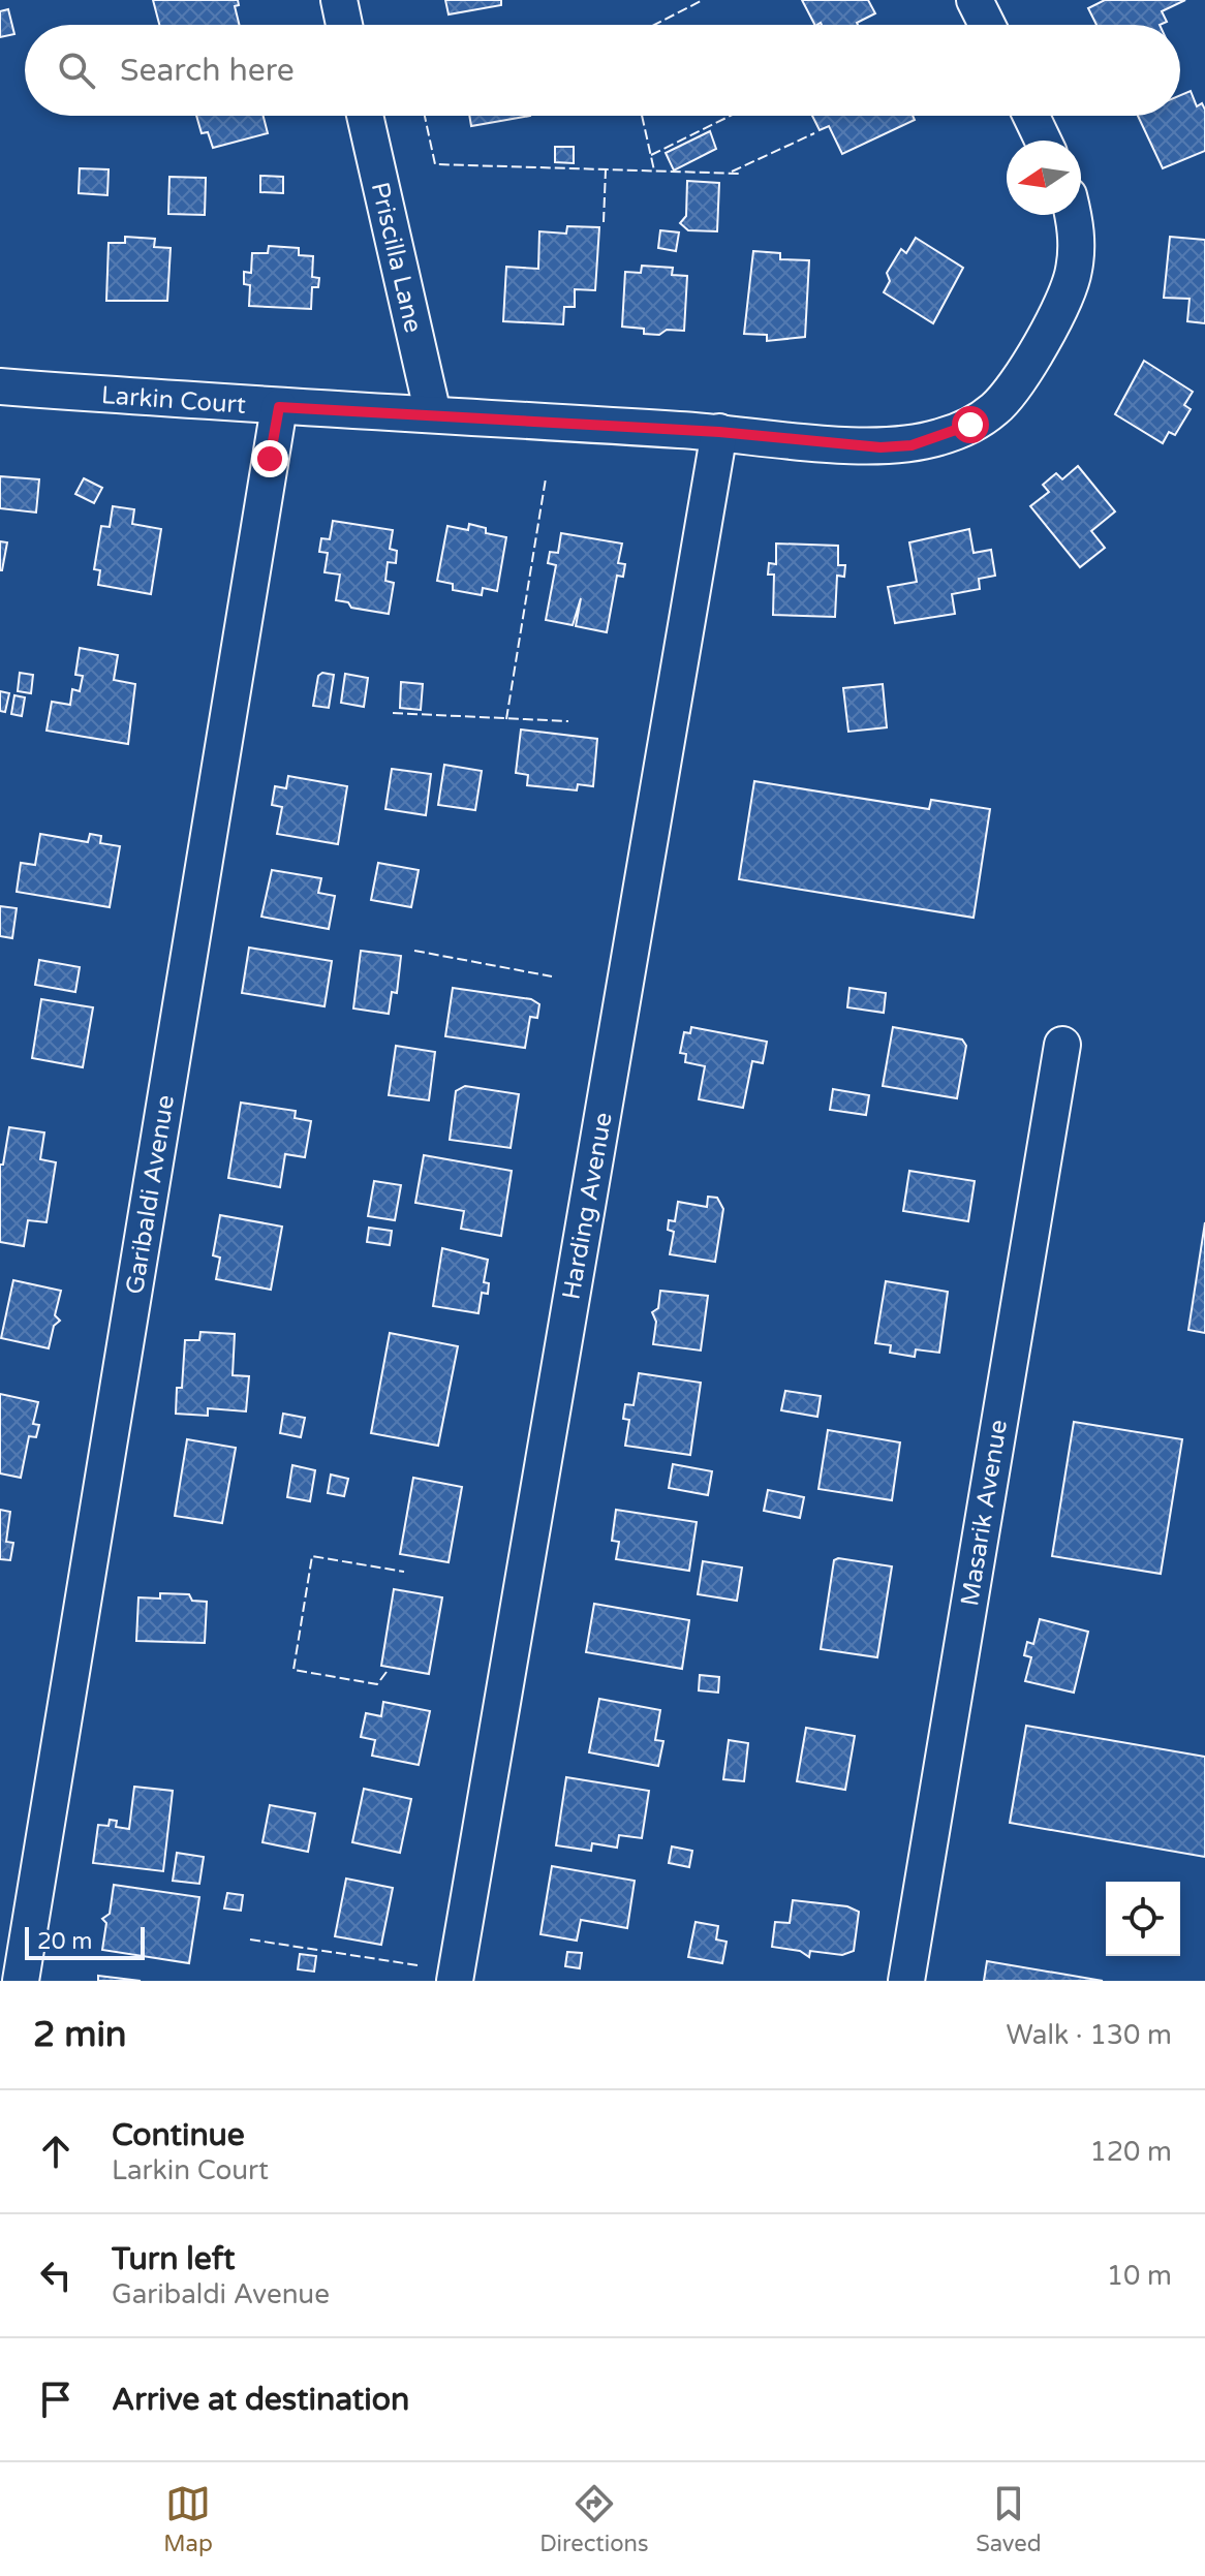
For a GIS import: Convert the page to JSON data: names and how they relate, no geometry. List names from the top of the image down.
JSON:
{
  "streets": {
    "street": [
      "Priscilla Lane",
      "Larkin Court",
      "Garibaldi Avenue",
      "Harding Avenue",
      "Masarik Avenue"
    ]
  },
  "crossings": [
    ["Priscilla Lane", "Larkin Court"],
    ["Larkin Court", "Garibaldi Avenue"],
    ["Larkin Court", "Harding Avenue"]
  ],
  "scale_bar": "20 m",
  "north": "left",
  "page": {
    "search": "Search here",
    "scale": "20 m",
    "heading": ["2 min", "Walk · 130 m"],
    "list": [
      ["Continue", "Larkin Court", "120 m"],
      ["Turn left", "Garibaldi Avenue", "10 m"],
      "Arrive at destination"
    ],
    "nav": ["Map", "Directions", "Saved"]
  }
}
